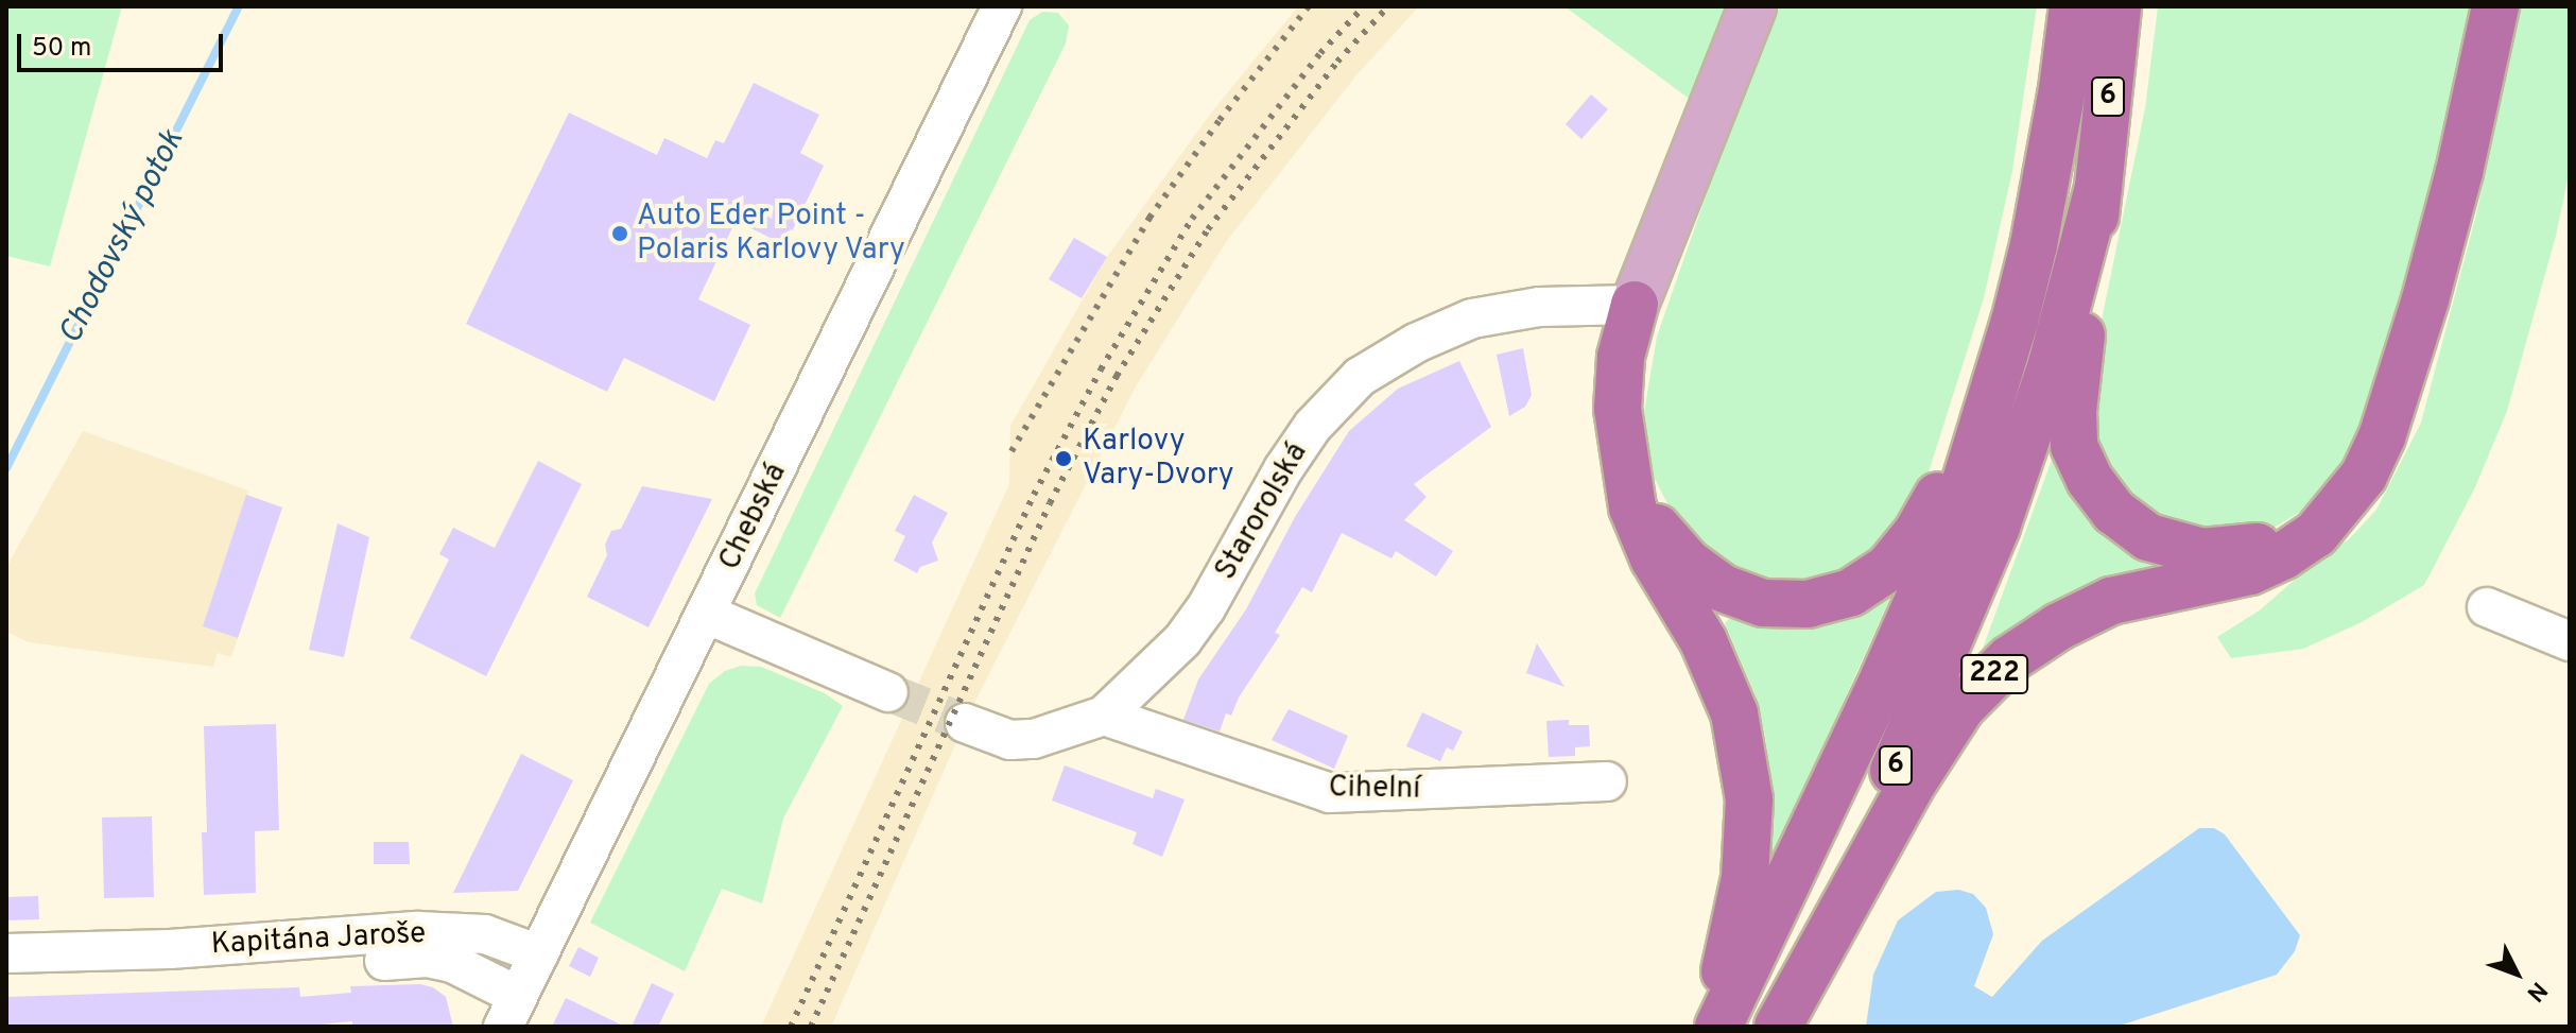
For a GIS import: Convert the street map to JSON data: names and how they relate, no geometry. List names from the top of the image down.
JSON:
{
  "streets": {
    "highway": ["6", "222"],
    "street": [
      "Starorolská",
      "Chebská",
      "Cihelní",
      "Kapitána Jaroše"
    ]
  },
  "crossings": [
    ["6", "222"],
    ["Starorolská", "Cihelní"],
    ["Chebská", "Kapitána Jaroše"]
  ],
  "water": ["Chodovský potok"],
  "places": ["Auto Eder Point - Polaris Karlovy Vary", "Karlovy Vary-Dvory"],
  "scale_bar": "50 m",
  "north": "bottom right"
}
